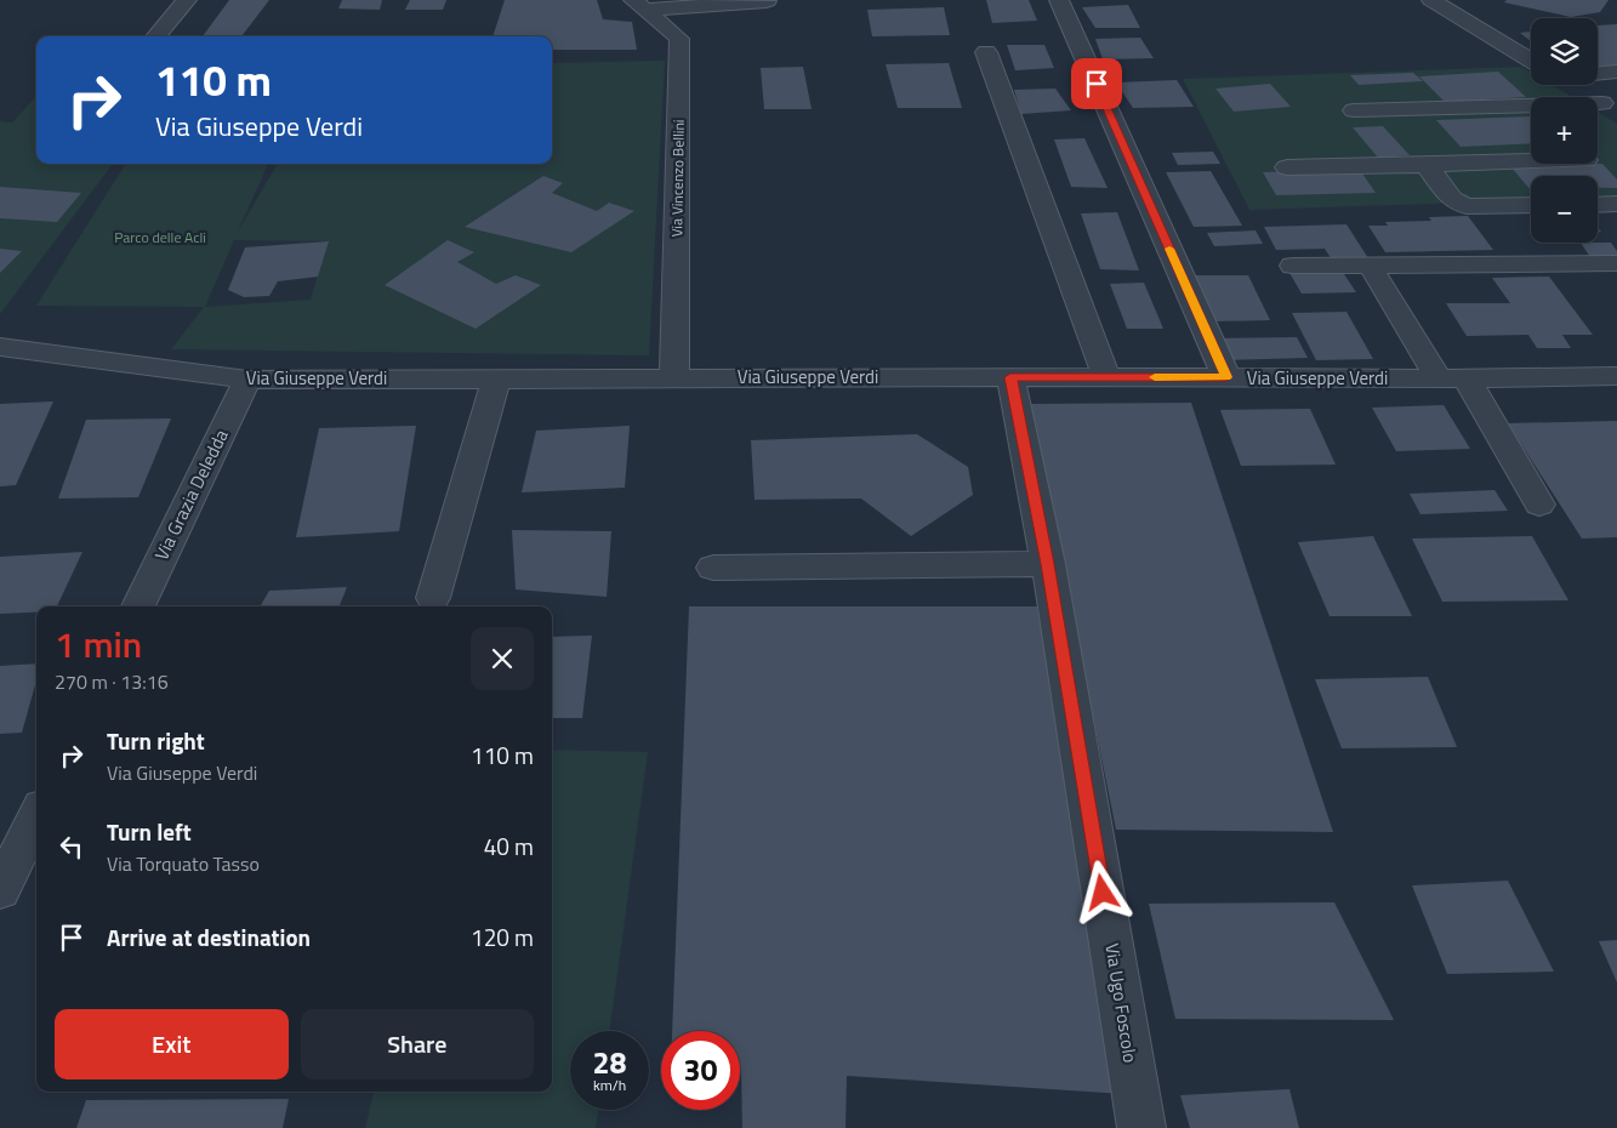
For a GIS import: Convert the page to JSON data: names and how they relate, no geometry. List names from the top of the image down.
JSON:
{
  "streets": {
    "street": [
      "Via Vincenzo Bellini",
      "Via Giuseppe Verdi",
      "Via Grazia Deledda",
      "Via Ugo Foscolo"
    ]
  },
  "crossings": [
    ["Via Vincenzo Bellini", "Via Giuseppe Verdi"],
    ["Via Giuseppe Verdi", "Via Grazia Deledda"],
    ["Via Giuseppe Verdi", "Via Ugo Foscolo"]
  ],
  "parks": ["Parco delle Acli"],
  "page": {
    "map_buttons": ["+", "−"],
    "turn": ["110 m", "Via Giuseppe Verdi"],
    "heading": ["1 min", "270 m · 13:16"],
    "list": [
      {
        "name": "Turn right",
        "note": "Via Giuseppe Verdi",
        "value": "110 m"
      },
      {
        "name": "Turn left",
        "note": "Via Torquato Tasso",
        "value": "40 m"
      },
      {
        "name": "Arrive at destination",
        "value": "120 m"
      }
    ],
    "buttons": ["Exit", "Share"],
    "speed": "28 km/h",
    "limit": "30"
  }
}
